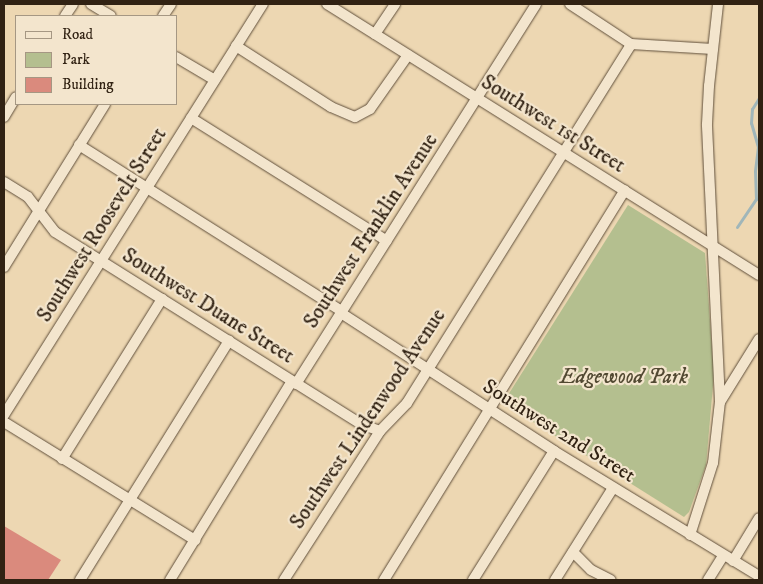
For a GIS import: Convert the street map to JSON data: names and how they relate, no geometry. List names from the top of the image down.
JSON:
{
  "streets": {
    "street": [
      "Southwest 1st Street",
      "Southwest Roosevelt Street",
      "Southwest Franklin Avenue",
      "Southwest Duane Street",
      "Southwest Lindenwood Avenue",
      "Southwest 2nd Street"
    ]
  },
  "crossings": [
    ["Southwest 1st Street", "Southwest Franklin Avenue"],
    ["Southwest 1st Street", "Southwest Lindenwood Avenue"],
    ["Southwest Roosevelt Street", "Southwest Duane Street"],
    ["Southwest Roosevelt Street", "Southwest 2nd Street"],
    ["Southwest Franklin Avenue", "Southwest Duane Street"],
    ["Southwest Franklin Avenue", "Southwest 2nd Street"],
    ["Southwest Duane Street", "Southwest Lindenwood Avenue"],
    ["Southwest Lindenwood Avenue", "Southwest 2nd Street"]
  ],
  "parks": ["Edgewood Park"],
  "legend": ["Road", "Park", "Building"]
}
